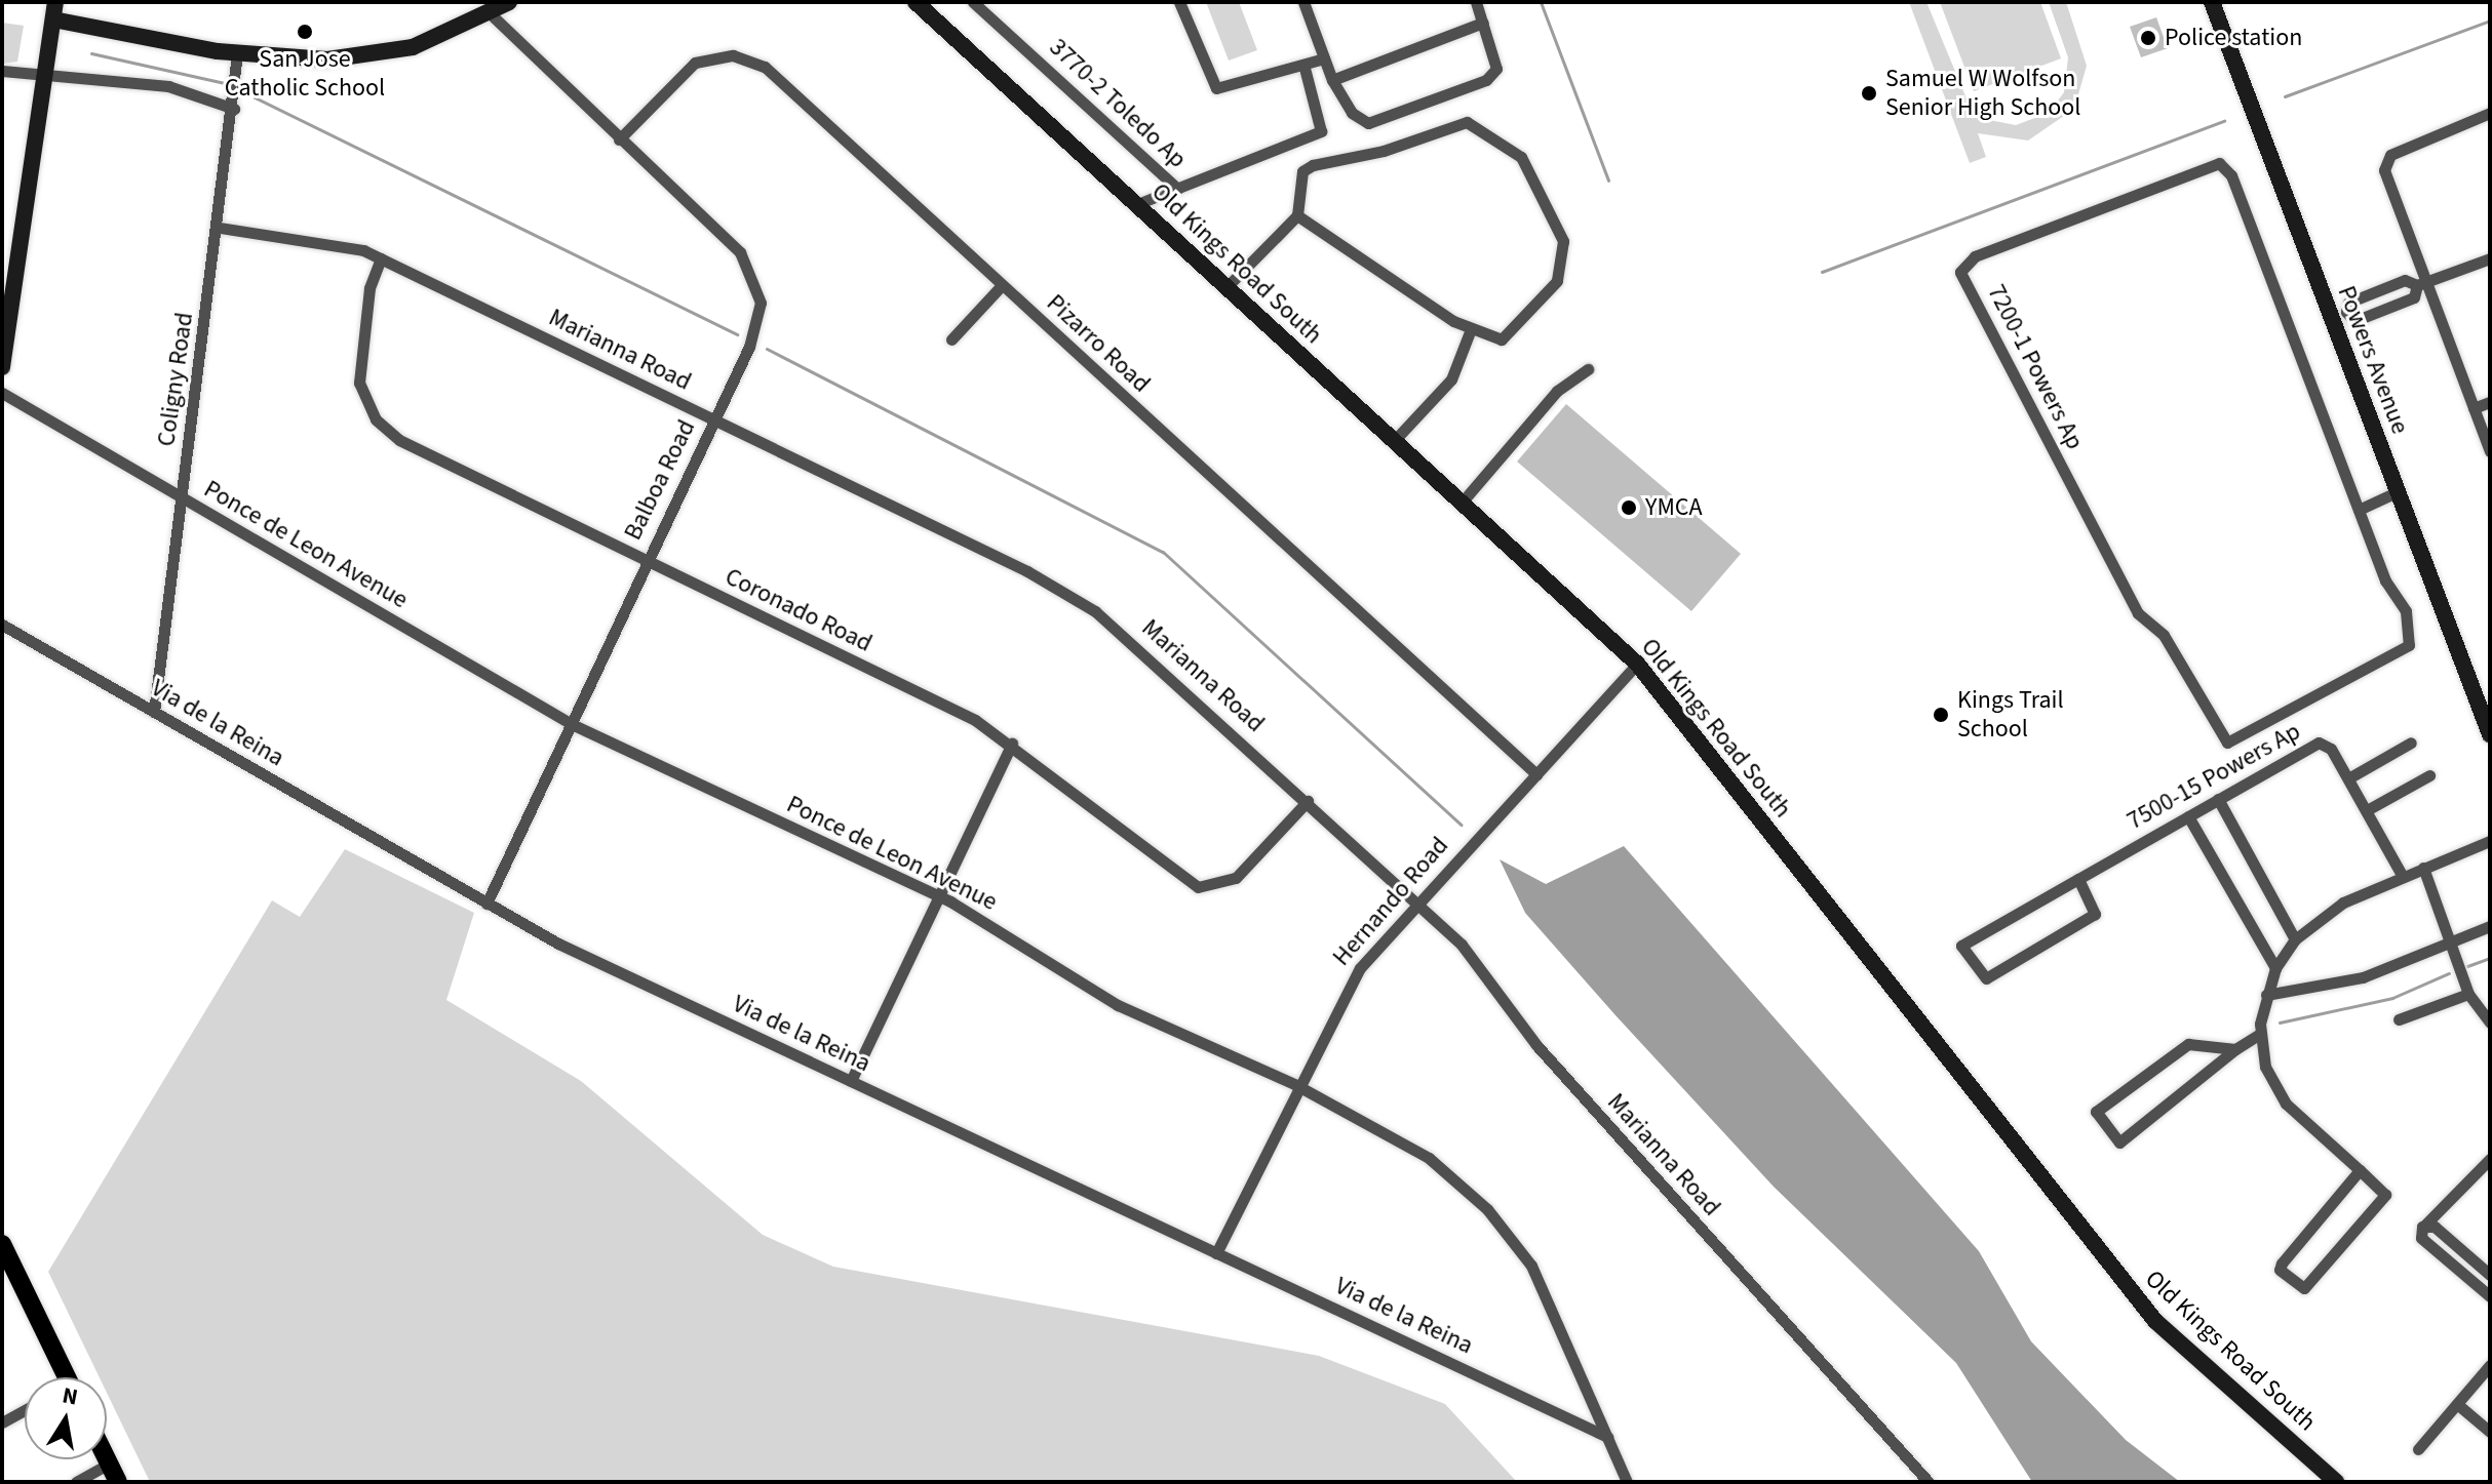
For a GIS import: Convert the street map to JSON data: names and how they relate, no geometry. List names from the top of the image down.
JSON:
{
  "streets": {
    "street": [
      "3770-2 Toledo Ap",
      "Old Kings Road South",
      "Pizarro Road",
      "Marianna Road",
      "Powers Avenue",
      "7200-1 Powers Ap",
      "Coligny Road",
      "Balboa Road",
      "Ponce de Leon Avenue",
      "Coronado Road",
      "Via de la Reina",
      "7500-15 Powers Ap",
      "Hernando Road"
    ]
  },
  "crossings": [
    ["Old Kings Road South", "Hernando Road"],
    ["Pizarro Road", "Balboa Road"],
    ["Pizarro Road", "Hernando Road"],
    ["Marianna Road", "Coligny Road"],
    ["Marianna Road", "Balboa Road"],
    ["Marianna Road", "Coronado Road"],
    ["Marianna Road", "Hernando Road"],
    ["Coligny Road", "Ponce de Leon Avenue"],
    ["Coligny Road", "Via de la Reina"],
    ["Balboa Road", "Ponce de Leon Avenue"],
    ["Balboa Road", "Coronado Road"],
    ["Balboa Road", "Via de la Reina"],
    ["Ponce de Leon Avenue", "Via de la Reina"],
    ["Ponce de Leon Avenue", "Hernando Road"],
    ["Via de la Reina", "Hernando Road"]
  ],
  "places": [
    "San Jose Catholic School",
    "Police station",
    "Samuel W Wolfson Senior High School",
    "YMCA",
    "Kings Trail School"
  ],
  "north": "top"
}
